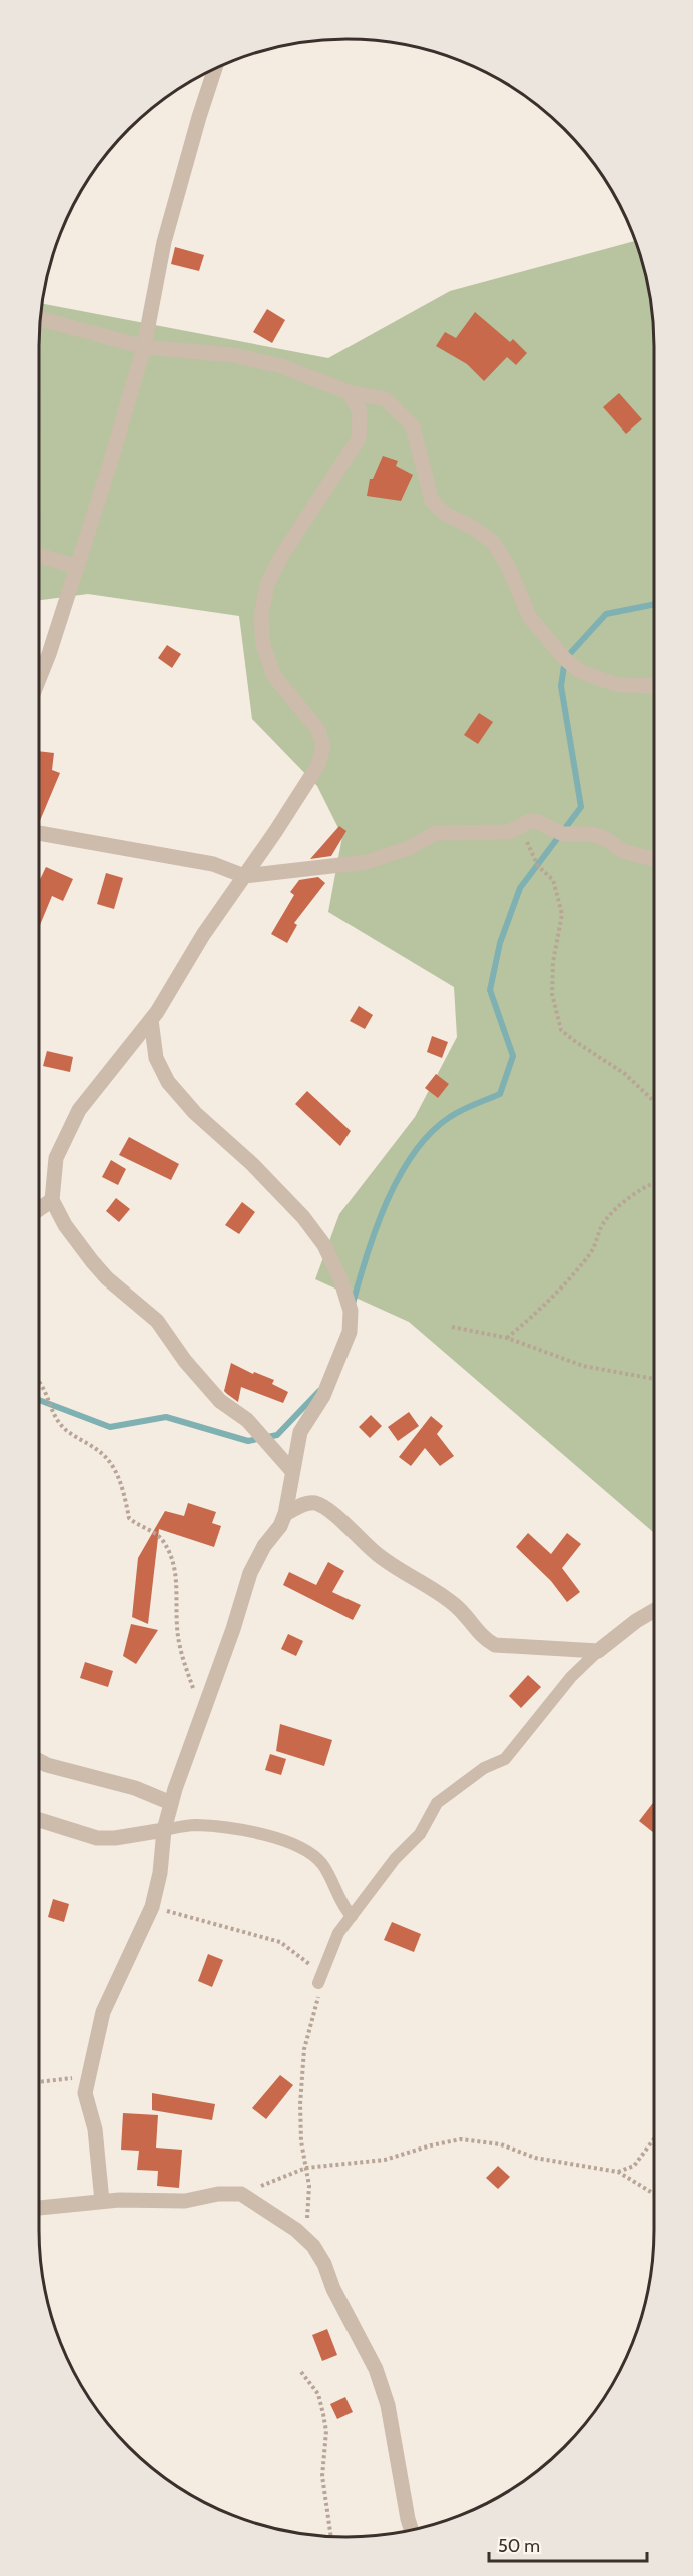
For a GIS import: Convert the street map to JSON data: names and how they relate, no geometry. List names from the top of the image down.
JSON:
{
  "scale_bar": "50 m"
}
